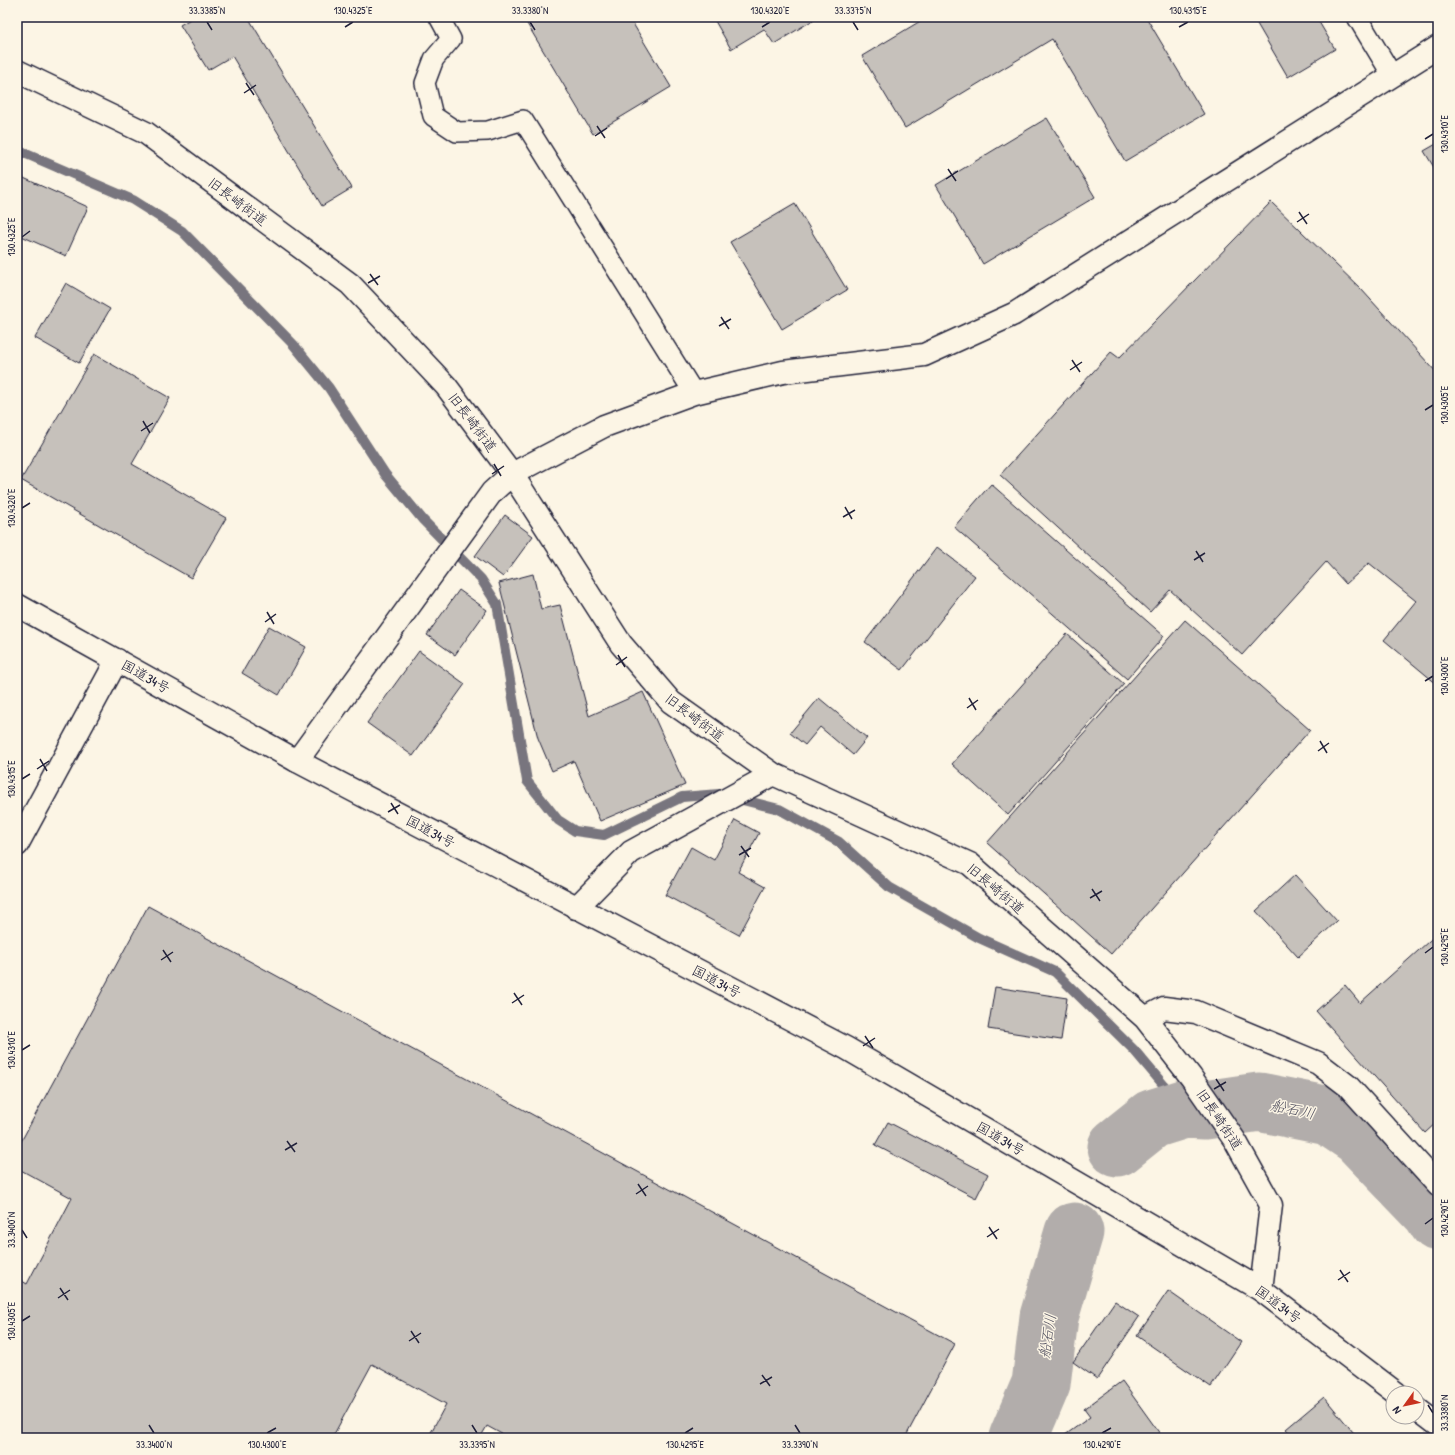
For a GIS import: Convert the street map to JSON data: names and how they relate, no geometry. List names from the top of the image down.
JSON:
{
  "streets": {
    "main road": ["旧長崎街道", "国道34号"]
  },
  "crossings": [
    ["旧長崎街道", "国道34号"]
  ],
  "water": ["船石川"],
  "north": "bottom left",
  "coordinates": [
    "33.3385°N",
    "130.4325°E",
    "33.3380°N",
    "130.4320°E",
    "33.3375°N",
    "130.4315°E",
    "130.4310°E",
    "130.4305°E",
    "130.4300°E",
    "130.4295°E",
    "130.4290°E",
    "33.3400°N",
    "33.3395°N",
    "33.3390°N"
  ]
}
